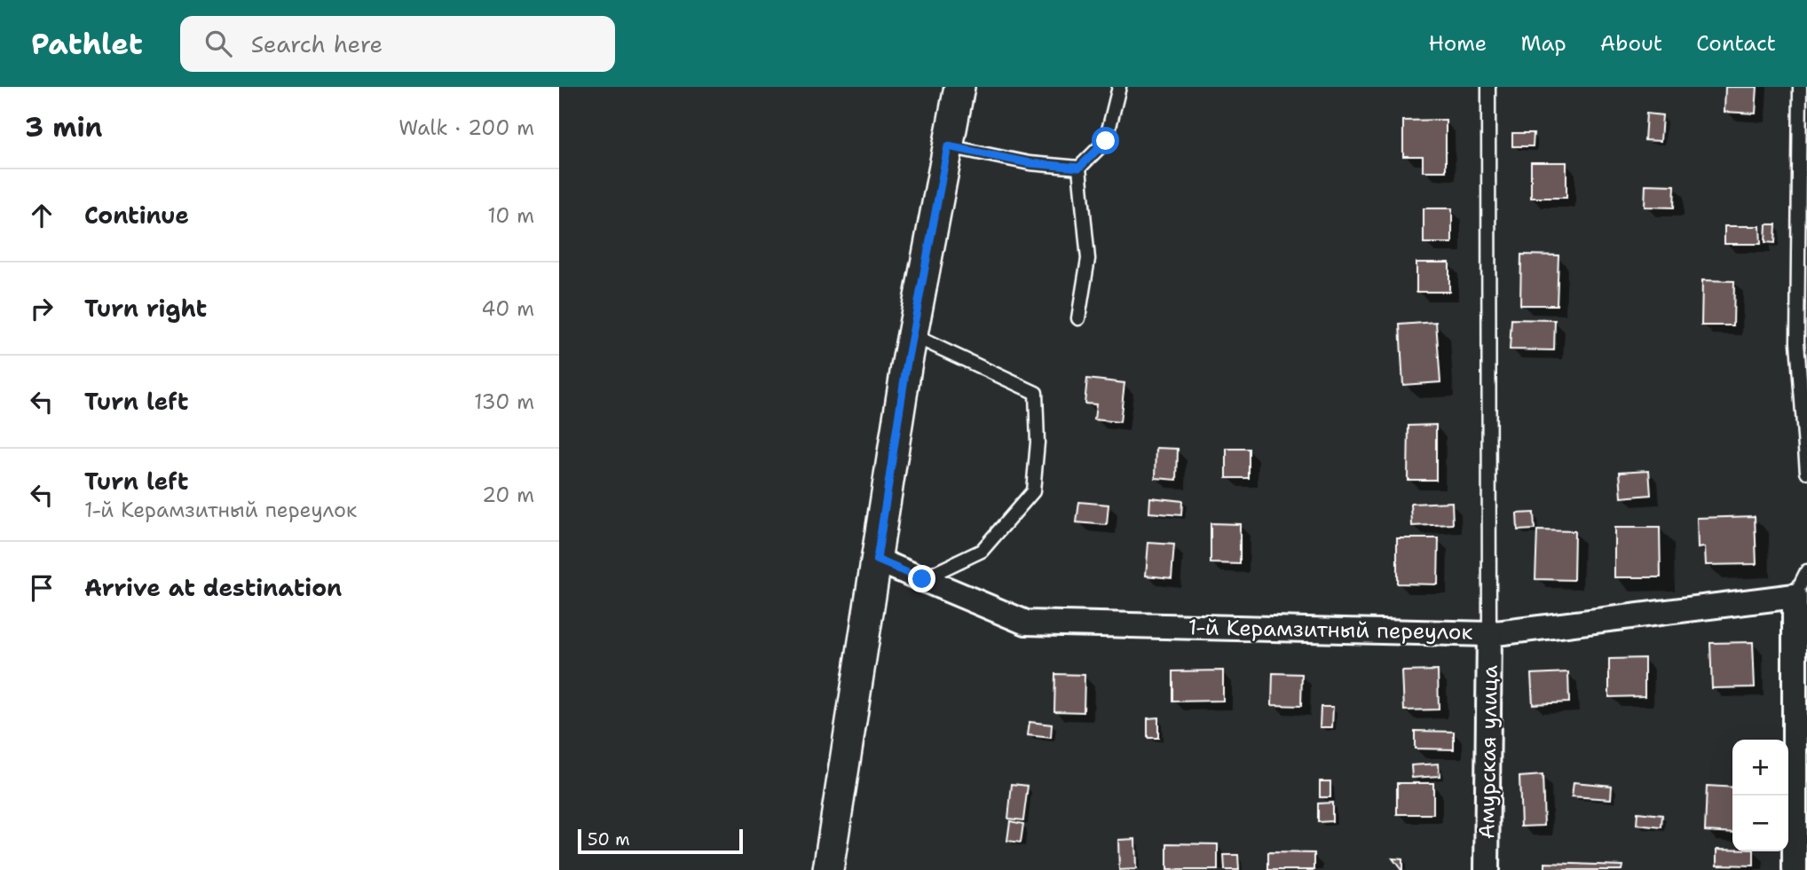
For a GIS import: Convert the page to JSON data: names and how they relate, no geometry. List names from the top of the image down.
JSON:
{
  "streets": {
    "street": ["1-й Керамзитный переулок", "Амурская улица"]
  },
  "crossings": [
    ["1-й Керамзитный переулок", "Амурская улица"]
  ],
  "scale_bar": "50 m",
  "page": {
    "header": "Pathlet",
    "search": "Search here",
    "nav": [
      "Home",
      "Map",
      "About",
      "Contact"
    ],
    "heading": ["3 min", "Walk · 200 m"],
    "list": [
      ["Continue", "10 m"],
      ["Turn right", "40 m"],
      ["Turn left", "130 m"],
      ["Turn left", "1-й Керамзитный переулок", "20 m"],
      "Arrive at destination"
    ],
    "map_buttons": ["+", "−"],
    "scale": "50 m"
  }
}
